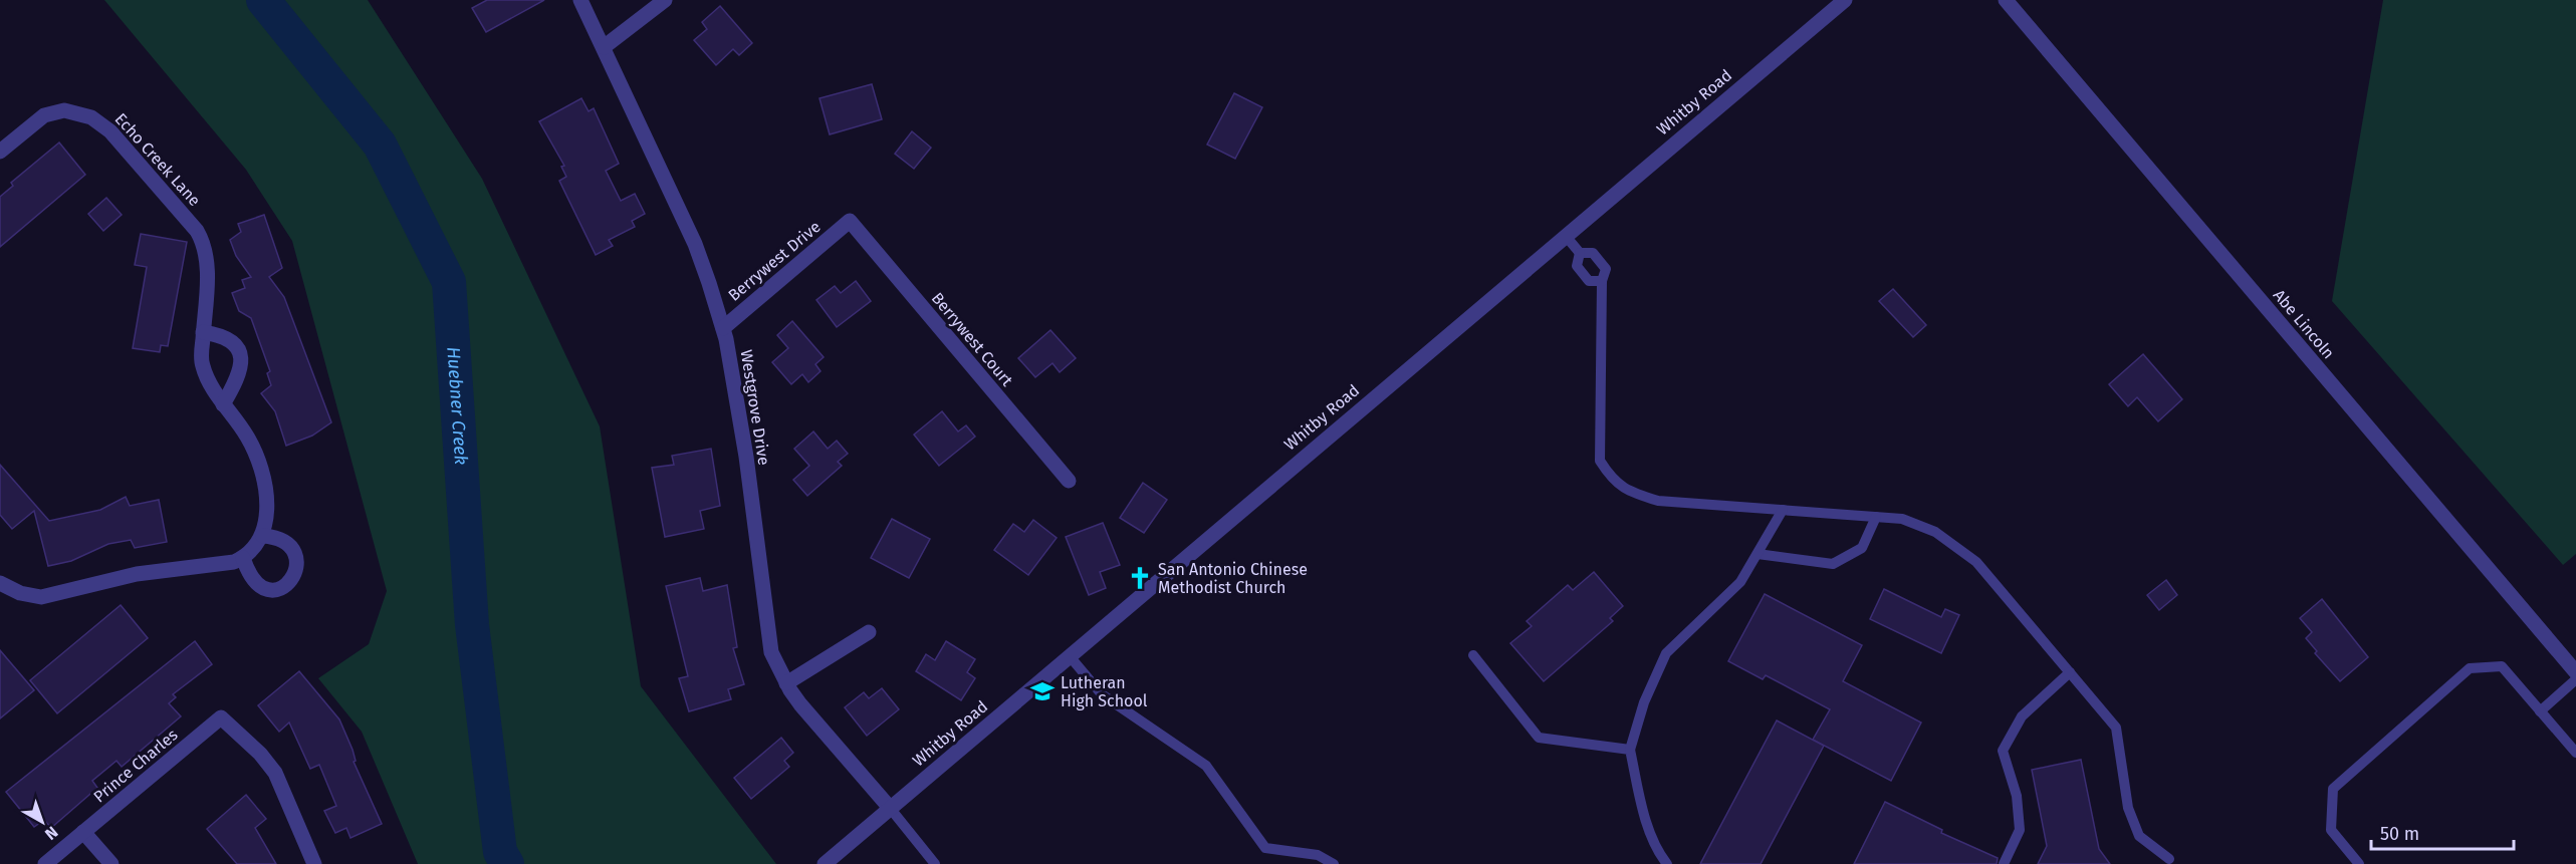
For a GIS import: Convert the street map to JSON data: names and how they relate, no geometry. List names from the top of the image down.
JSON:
{
  "streets": {
    "street": [
      "Whitby Road",
      "Echo Creek Lane",
      "Berrywest Drive",
      "Abe Lincoln",
      "Berrywest Court",
      "Westgrove Drive",
      "Prince Charles"
    ]
  },
  "crossings": [
    ["Whitby Road", "Westgrove Drive"],
    ["Berrywest Drive", "Berrywest Court"],
    ["Berrywest Drive", "Westgrove Drive"]
  ],
  "water": ["Huebner Creek"],
  "places": {
    "church": ["San Antonio Chinese Methodist Church"],
    "school or university": ["Lutheran High School"]
  },
  "scale_bar": "50 m",
  "north": "bottom right"
}
